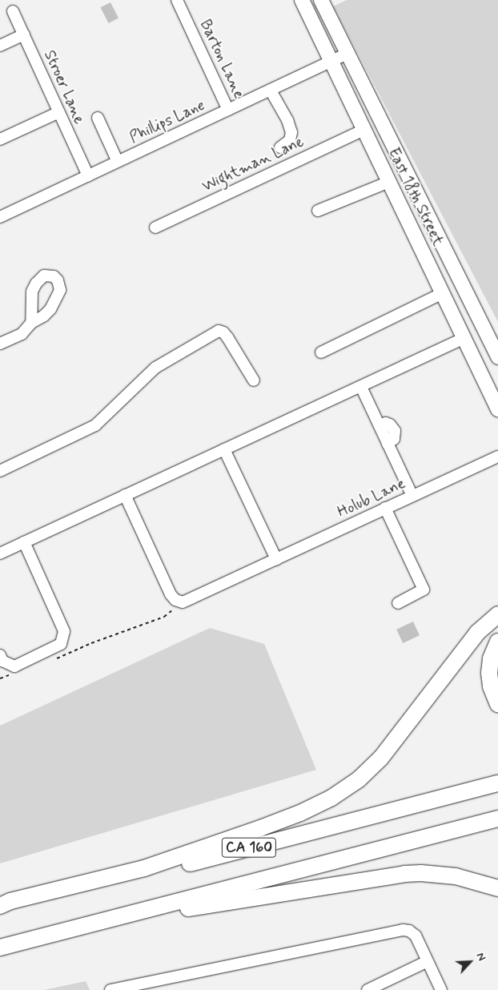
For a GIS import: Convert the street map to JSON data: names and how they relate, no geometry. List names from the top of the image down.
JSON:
{
  "streets": {
    "highway": ["CA 160"],
    "main road": ["East 18th Street"],
    "street": [
      "Barton Lane",
      "Stroer Lane",
      "Phillips Lane",
      "Wightman Lane",
      "Holub Lane"
    ]
  },
  "crossings": [
    ["Barton Lane", "Phillips Lane"],
    ["Stroer Lane", "Phillips Lane"],
    ["Phillips Lane", "East 18th Street"],
    ["Wightman Lane", "East 18th Street"]
  ],
  "north": "top right"
}
